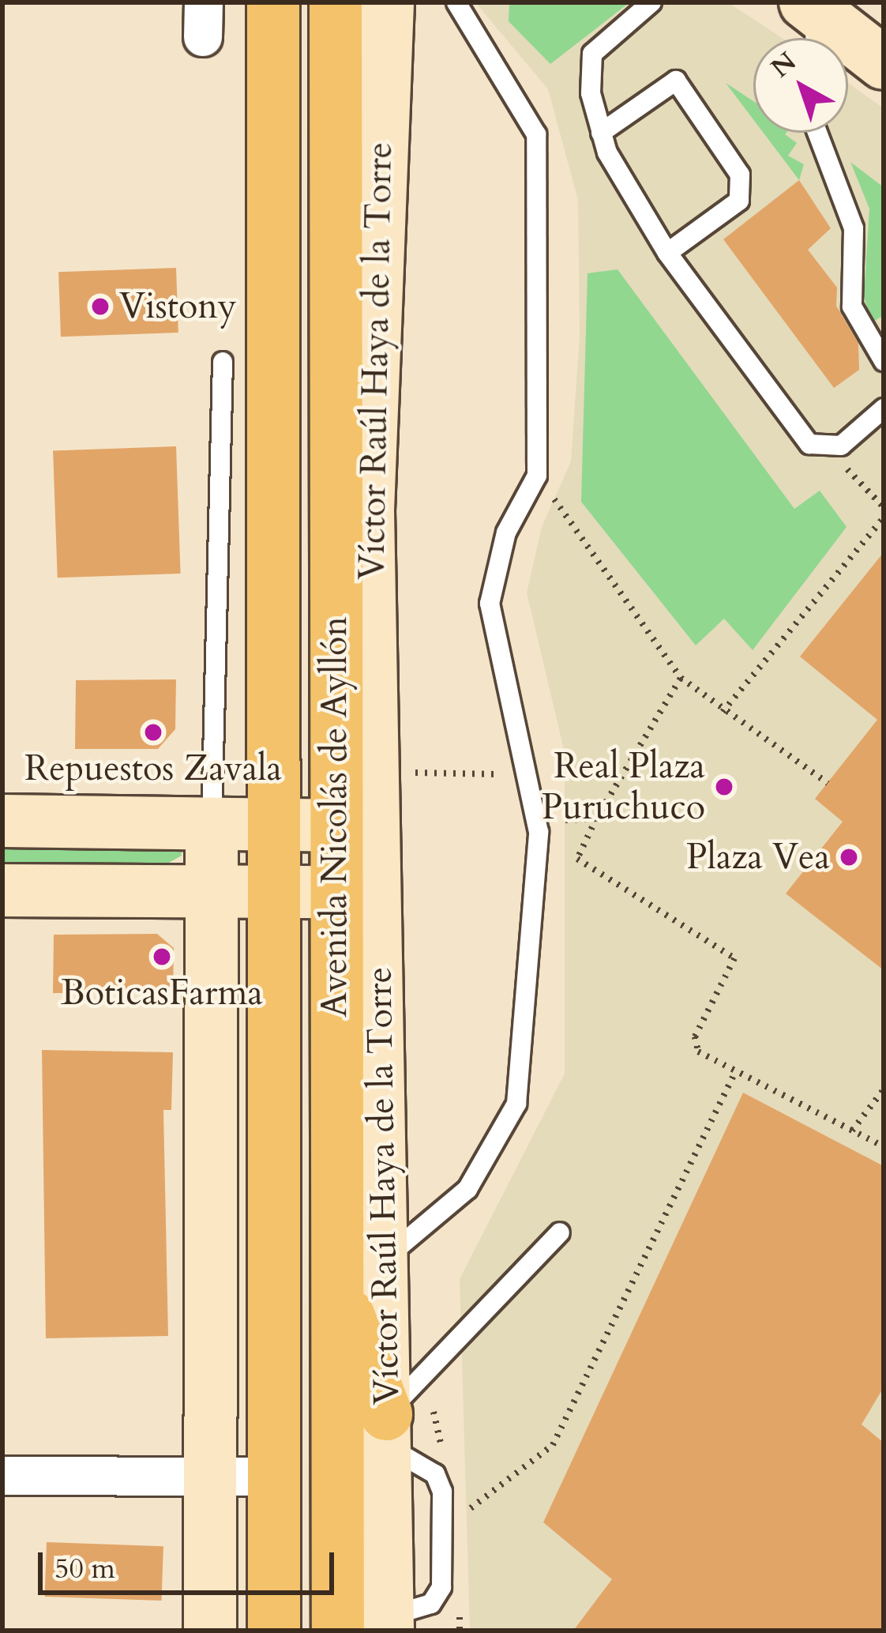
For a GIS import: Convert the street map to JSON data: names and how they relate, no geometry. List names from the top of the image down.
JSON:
{
  "streets": {
    "main road": ["Avenida Nicolás de Ayllón"],
    "street": ["Víctor Raúl Haya de la Torre"]
  },
  "crossings": [
    ["Víctor Raúl Haya de la Torre", "Avenida Nicolás de Ayllón"]
  ],
  "places": [
    "Vistony",
    "Repuestos Zavala",
    "Real Plaza Puruchuco",
    "Plaza Vea",
    "BoticasFarma"
  ],
  "scale_bar": "50 m",
  "north": "top left"
}
